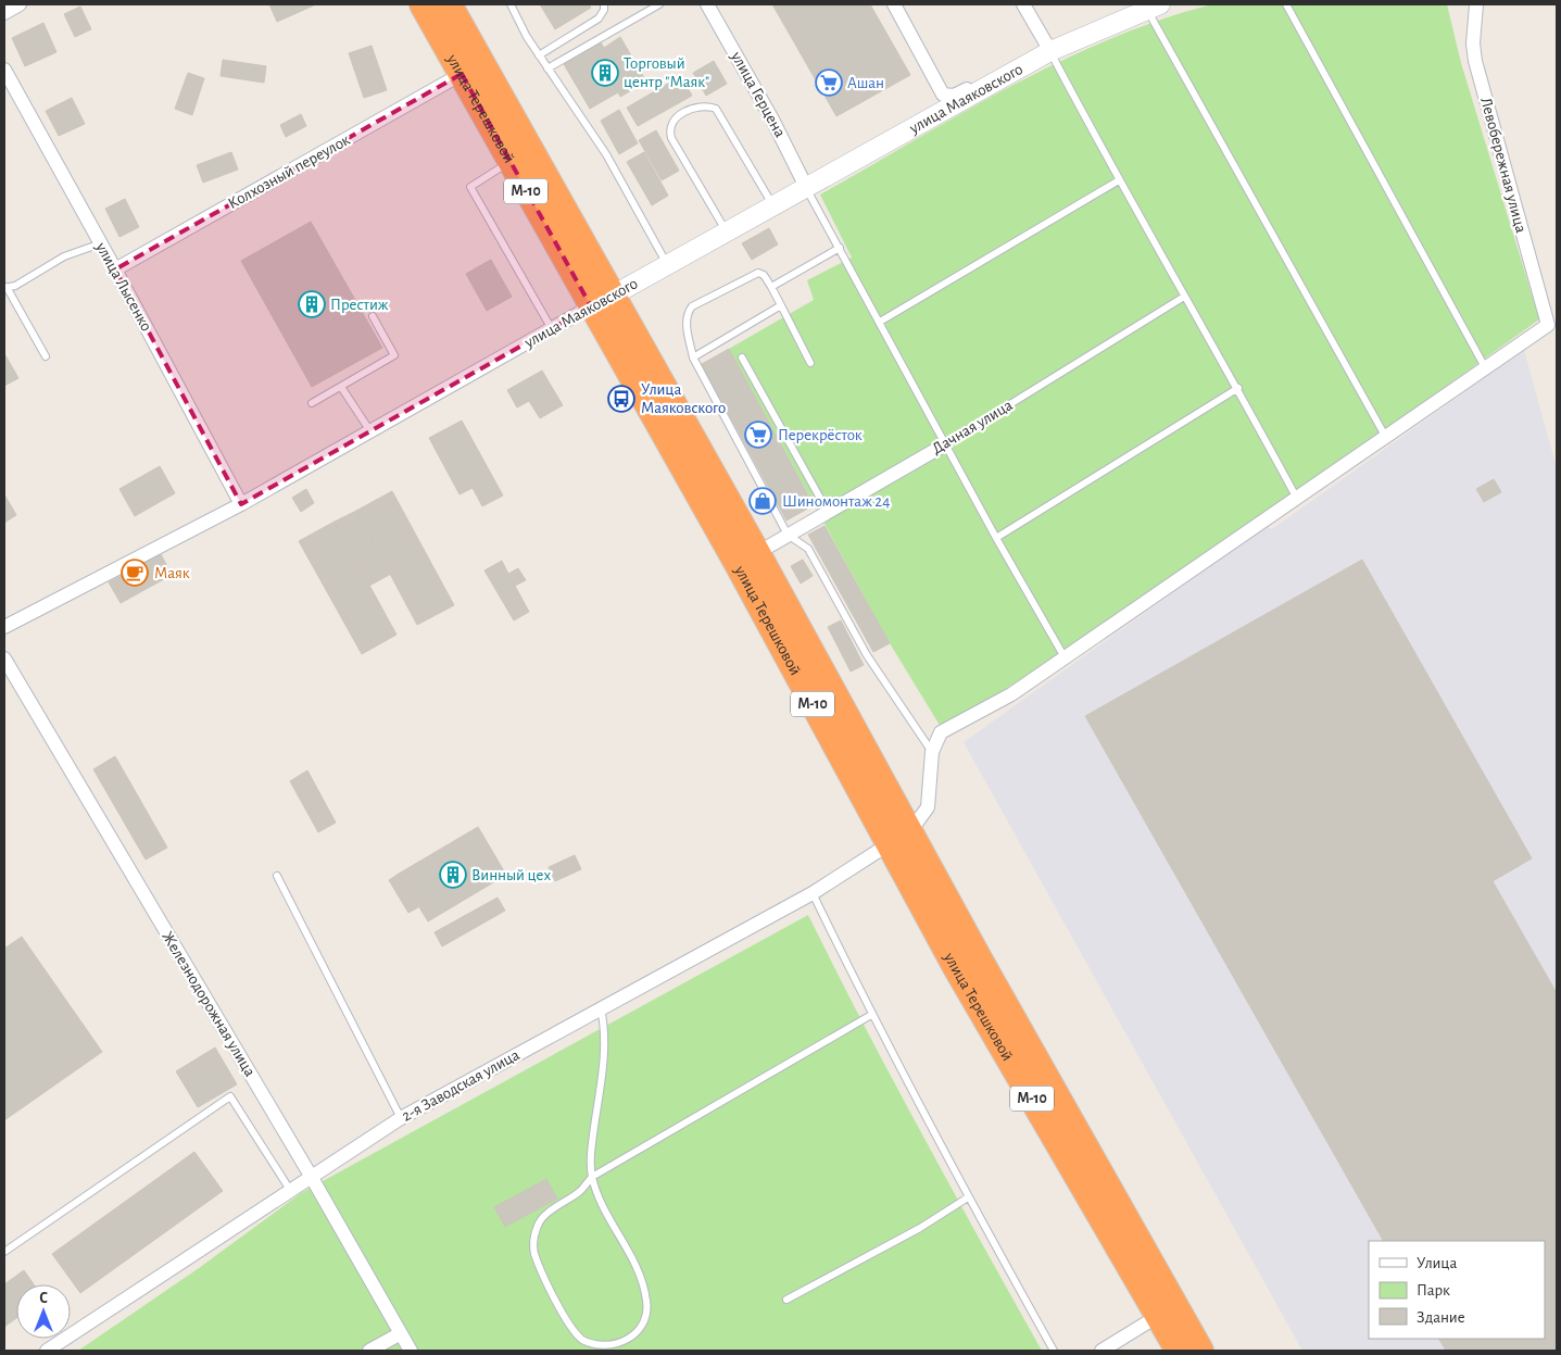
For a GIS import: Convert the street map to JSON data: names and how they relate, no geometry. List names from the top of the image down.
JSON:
{
  "streets": {
    "highway": ["улица Терешковой", "М-10"],
    "street": [
      "улица Герцена",
      "улица Маяковского",
      "Левобережная улица",
      "Колхозный переулок",
      "улица Лысенко",
      "Дачная улица",
      "Железнодорожная улица",
      "2-я Заводская улица"
    ]
  },
  "crossings": [
    ["улица Герцена", "улица Маяковского"],
    ["улица Маяковского", "улица Терешковой"],
    ["улица Маяковского", "улица Лысенко"],
    ["улица Терешковой", "Колхозный переулок"],
    ["улица Терешковой", "Дачная улица"],
    ["улица Терешковой", "2-я Заводская улица"],
    ["Колхозный переулок", "улица Лысенко"],
    ["Железнодорожная улица", "2-я Заводская улица"]
  ],
  "places": {
    "building": ["Торговый центр \"Маяк\"", "Престиж", "Винный цех"],
    "supermarket": ["Ашан", "Перекрёсток"],
    "bus stop": ["Улица Маяковского"],
    "shop": ["Шиномонтаж 24"],
    "cafe": ["Маяк"]
  },
  "legend": ["Улица", "Парк", "Здание"],
  "north": "top"
}
